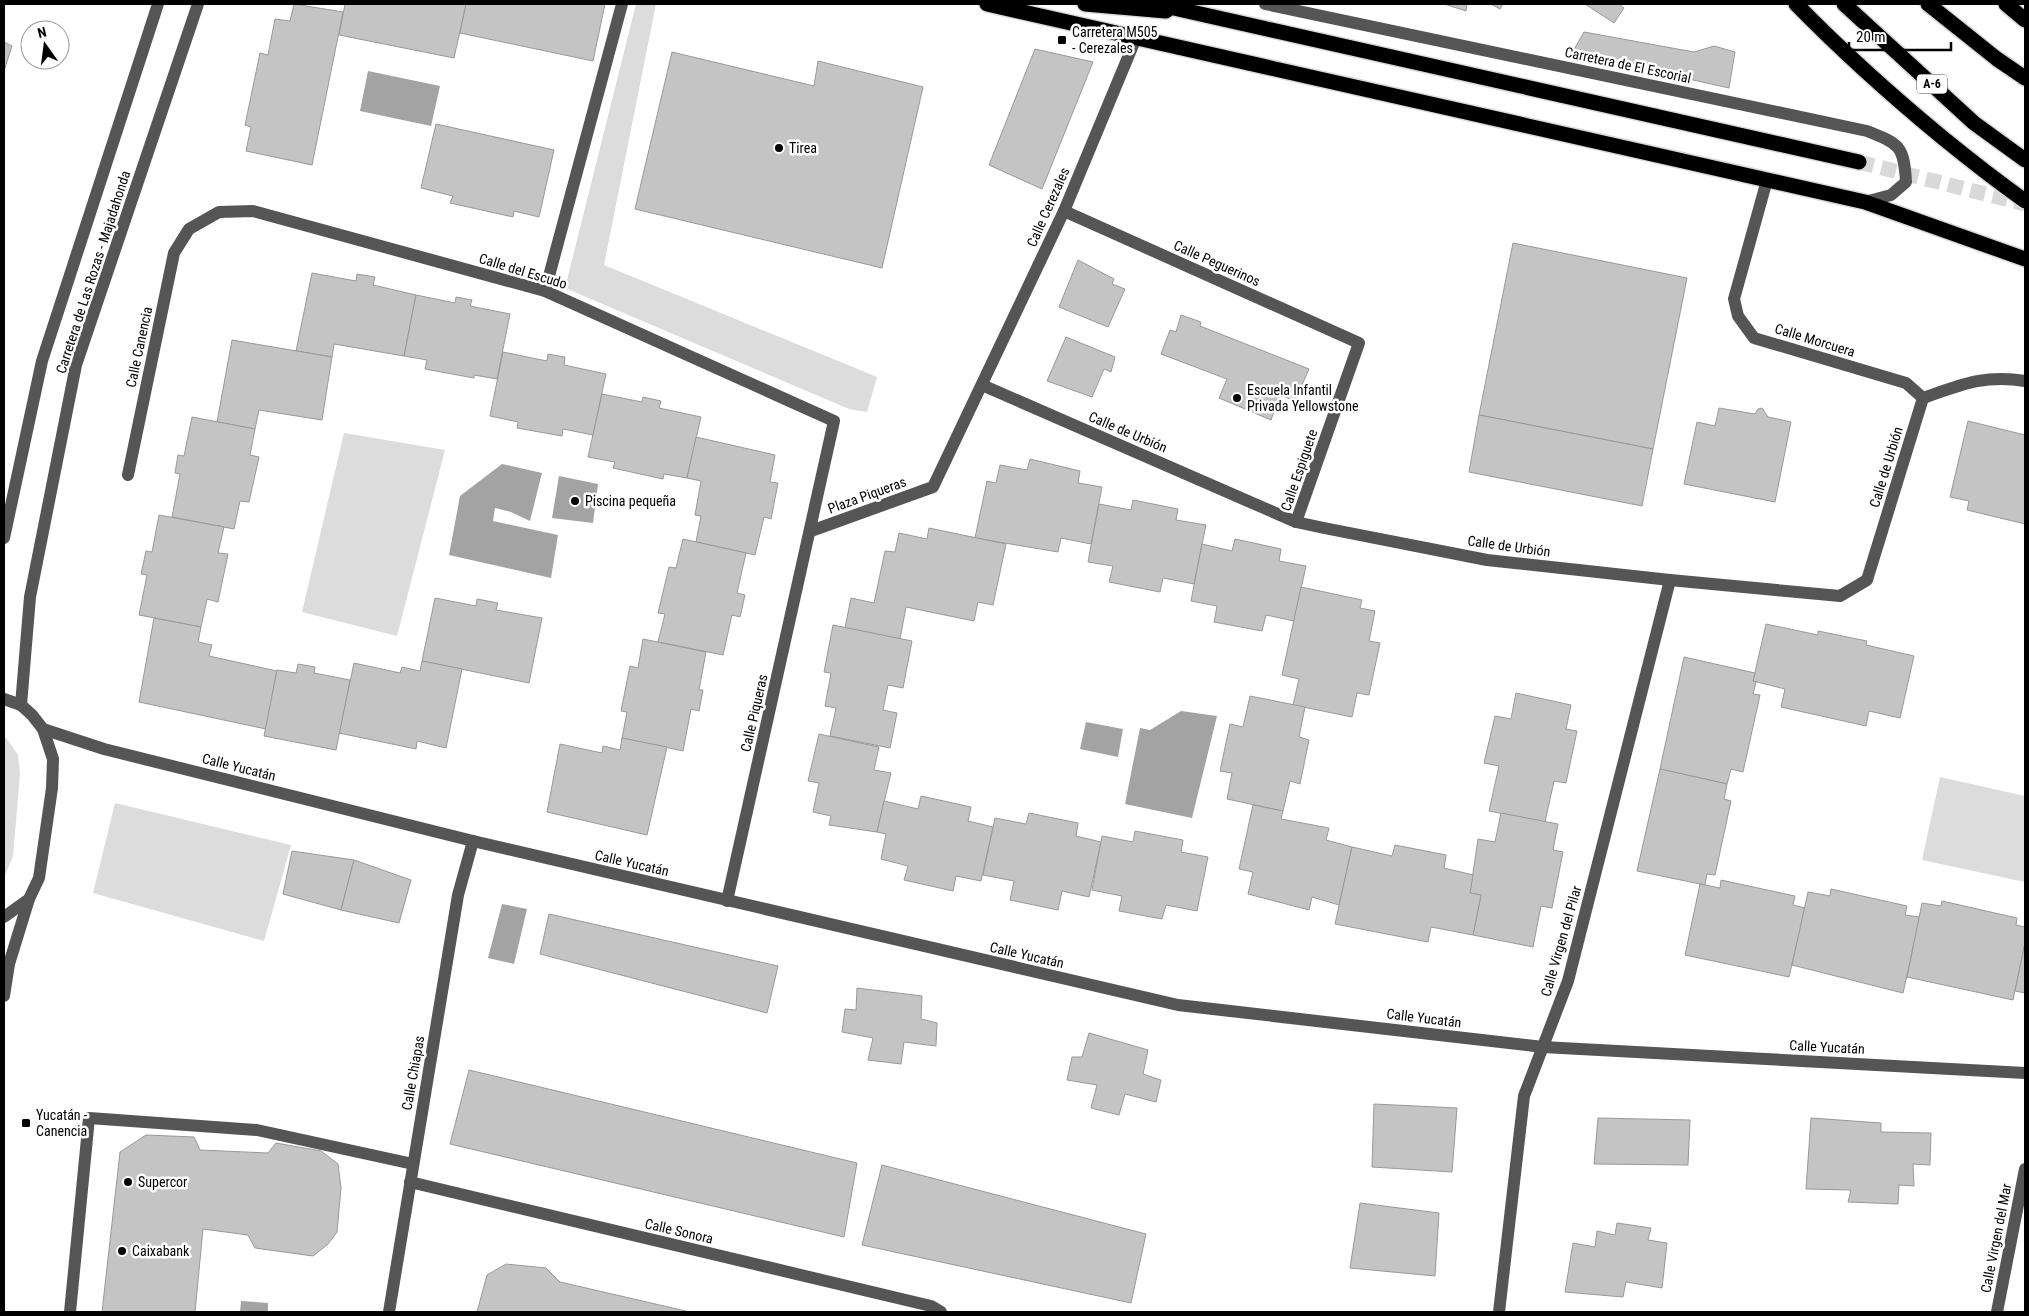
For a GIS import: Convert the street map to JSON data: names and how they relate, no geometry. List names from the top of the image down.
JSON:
{
  "streets": {
    "highway": ["A-6"],
    "street": [
      "Carretera de El Escorial",
      "Calle Cerezales",
      "Calle Peguerinos",
      "Calle del Escudo",
      "Carretera de Las Rozas - Majadahonda",
      "Calle Morcuera",
      "Calle Canencia",
      "Calle de Urbión",
      "Calle Espiguete",
      "Plaza Piqueras",
      "Calle Piqueras",
      "Calle Yucatán",
      "Calle Virgen del Pilar",
      "Calle Chiapas",
      "Calle Sonora",
      "Calle Virgen del Mar"
    ]
  },
  "crossings": [
    ["Calle Cerezales", "Calle Peguerinos"],
    ["Calle Cerezales", "Calle de Urbión"],
    ["Calle Cerezales", "Plaza Piqueras"],
    ["Calle Peguerinos", "Calle Espiguete"],
    ["Calle del Escudo", "Calle Canencia"],
    ["Calle del Escudo", "Plaza Piqueras"],
    ["Calle Morcuera", "Calle de Urbión"],
    ["Calle de Urbión", "Calle Espiguete"],
    ["Calle de Urbión", "Plaza Piqueras"],
    ["Calle de Urbión", "Calle Virgen del Pilar"],
    ["Plaza Piqueras", "Calle Piqueras"],
    ["Calle Piqueras", "Calle Yucatán"],
    ["Calle Yucatán", "Calle Virgen del Pilar"],
    ["Calle Yucatán", "Calle Chiapas"],
    ["Calle Chiapas", "Calle Sonora"]
  ],
  "places": {
    "transit": ["Carretera M505 - Cerezales", "Yucatán - Canencia"],
    "other": [
      "Tirea",
      "Escuela Infantil Privada Yellowstone",
      "Piscina pequeña",
      "Supercor",
      "Caixabank"
    ]
  },
  "scale_bar": "20 m",
  "north": "top"
}
